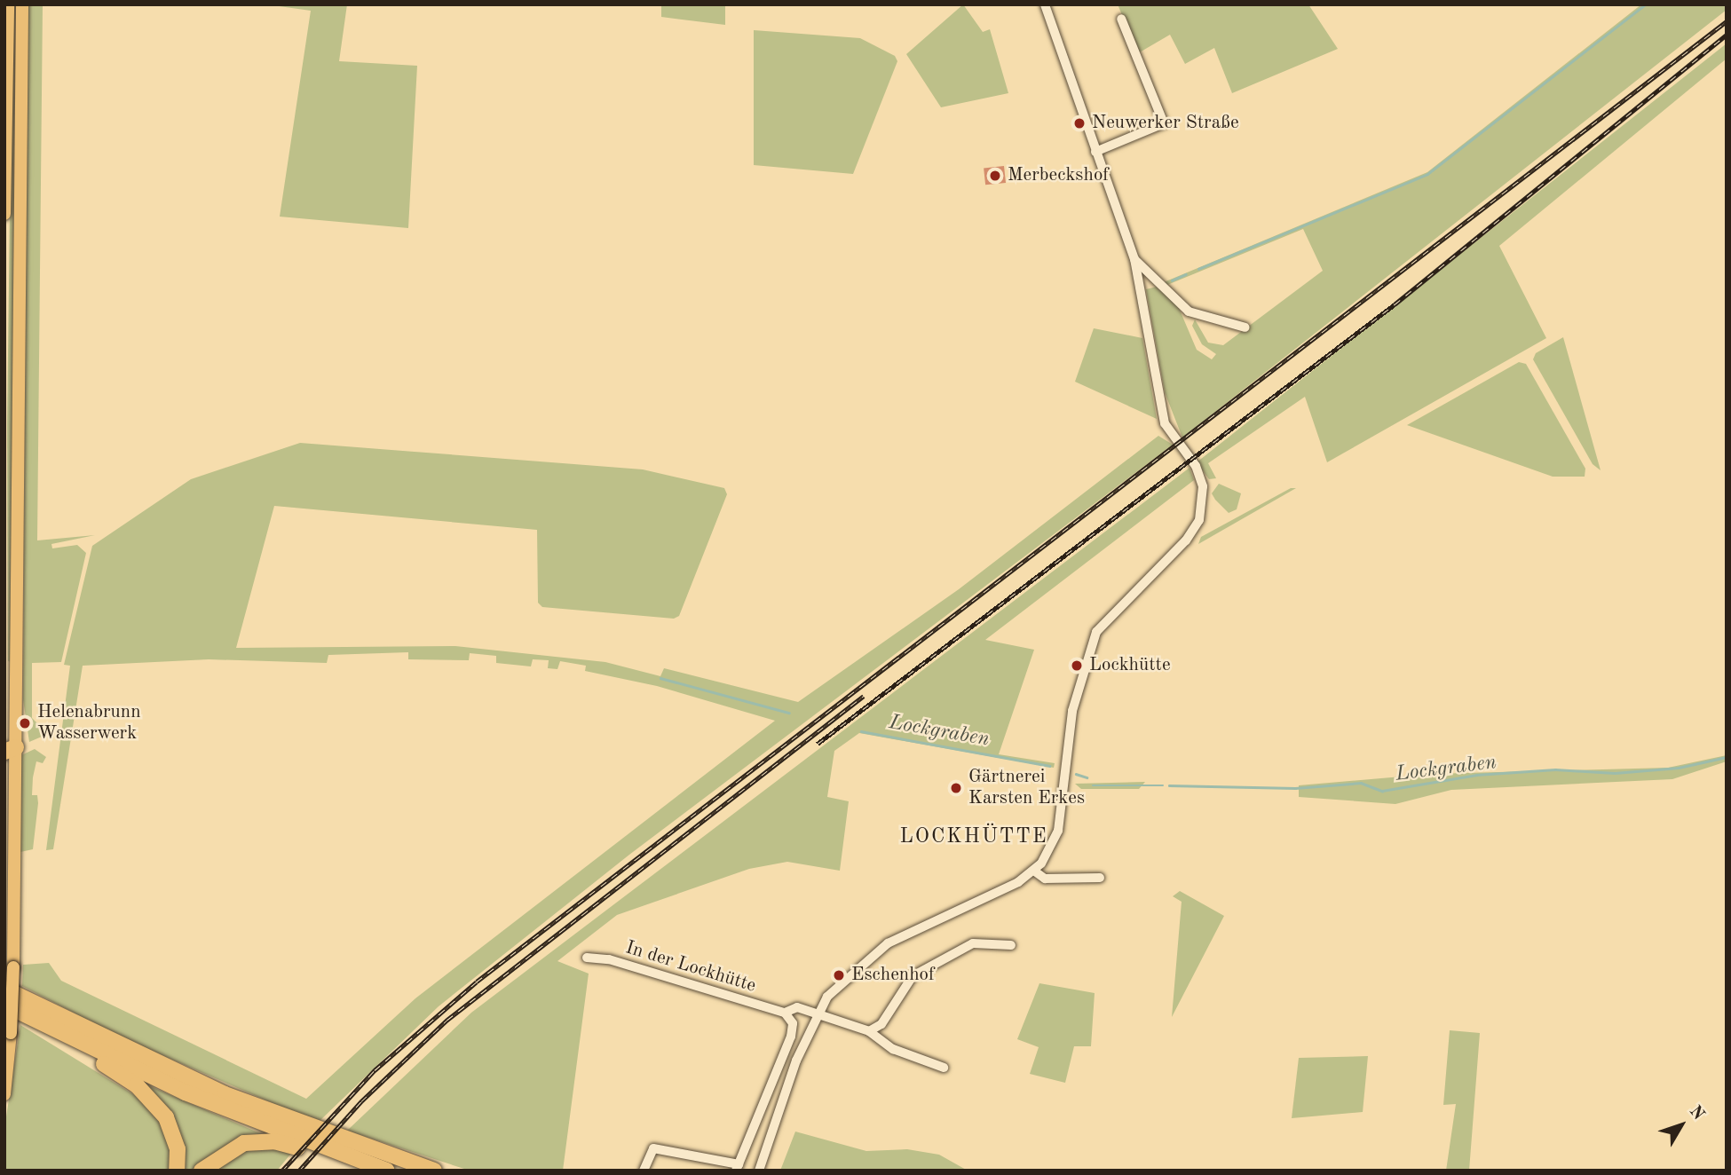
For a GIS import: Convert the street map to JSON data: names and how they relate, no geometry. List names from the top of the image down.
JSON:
{
  "streets": {
    "street": ["In der Lockhütte"]
  },
  "districts": ["LOCKHÜTTE"],
  "water": ["Lockgraben"],
  "places": [
    "Neuwerker Straße",
    "Merbeckshof",
    "Lockhütte",
    "Helenabrunn Wasserwerk",
    "Gärtnerei Karsten Erkes",
    "Eschenhof"
  ],
  "north": "top right"
}
